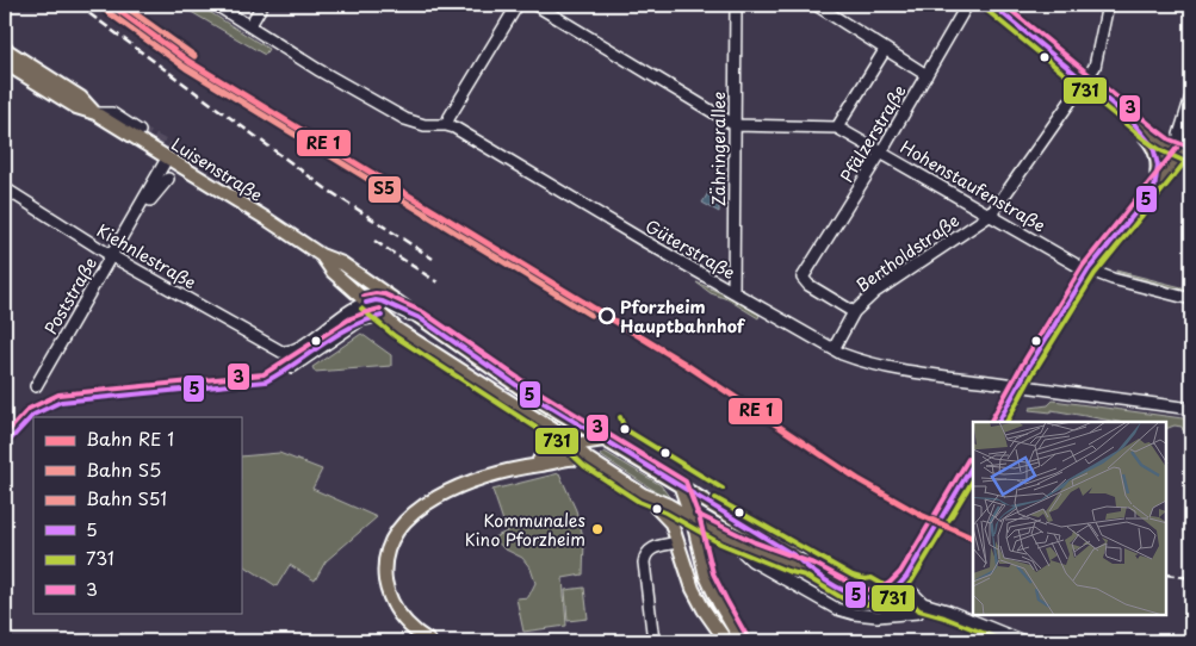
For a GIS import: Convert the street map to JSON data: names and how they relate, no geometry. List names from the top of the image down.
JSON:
{
  "streets": {
    "main road": ["Luisenstraße"],
    "street": [
      "Pfälzerstraße",
      "Zähringerallee",
      "Hohenstaufenstraße",
      "Güterstraße",
      "Bertholdstraße",
      "Kiehnlestraße",
      "Poststraße"
    ]
  },
  "crossings": [
    ["Pfälzerstraße", "Hohenstaufenstraße"],
    ["Pfälzerstraße", "Bertholdstraße"],
    ["Zähringerallee", "Hohenstaufenstraße"],
    ["Zähringerallee", "Güterstraße"],
    ["Luisenstraße", "Kiehnlestraße"],
    ["Luisenstraße", "Poststraße"],
    ["Hohenstaufenstraße", "Bertholdstraße"],
    ["Güterstraße", "Bertholdstraße"],
    ["Kiehnlestraße", "Poststraße"]
  ],
  "places": ["Pforzheim Hauptbahnhof", "Kommunales Kino Pforzheim"],
  "lines": [
    "rail line S51",
    "transit line 5",
    "transit line 3",
    "rail line S5",
    "transit line 731"
  ],
  "legend": [
    "Bahn RE 1",
    "Bahn S5",
    "Bahn S51",
    "5",
    "731",
    "3"
  ]
}
